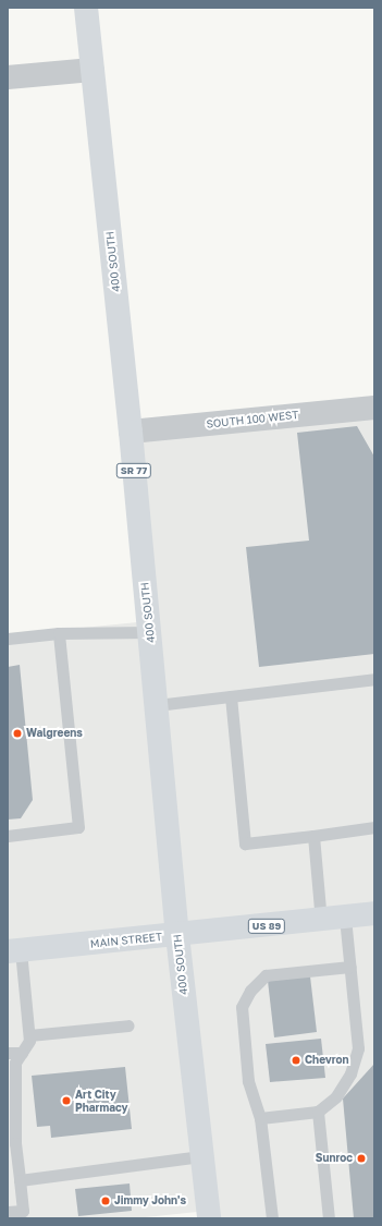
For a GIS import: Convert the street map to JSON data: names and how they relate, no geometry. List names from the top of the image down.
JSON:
{
  "streets": {
    "main road": [
      "400 SOUTH",
      "SR 77",
      "US 89",
      "MAIN STREET"
    ],
    "street": ["SOUTH 100 WEST"]
  },
  "crossings": [
    ["400 SOUTH", "SOUTH 100 WEST"],
    ["400 SOUTH", "MAIN STREET"]
  ],
  "places": [
    "Walgreens",
    "Chevron",
    "Art City Pharmacy",
    "Sunroc",
    "Jimmy John's"
  ]
}
